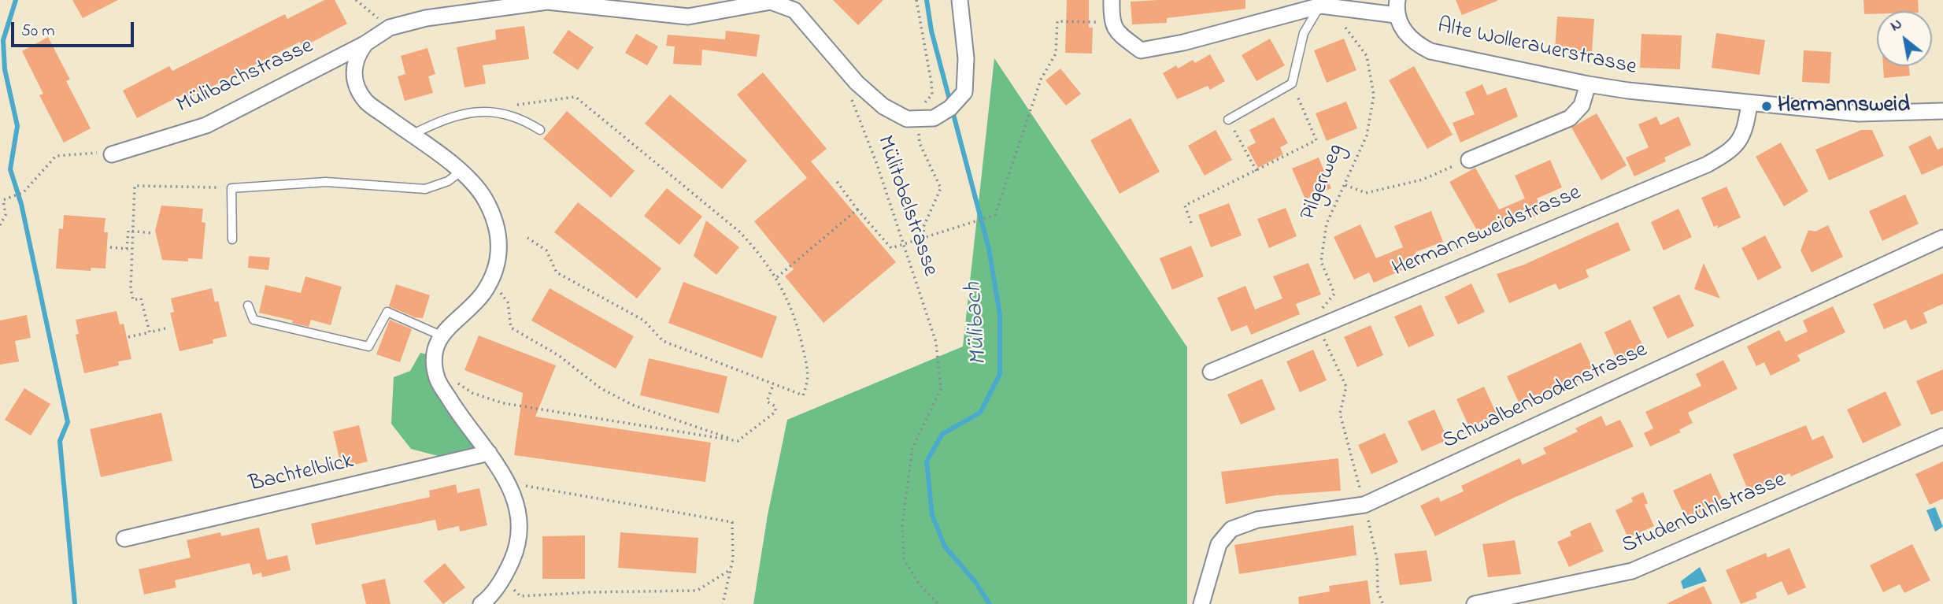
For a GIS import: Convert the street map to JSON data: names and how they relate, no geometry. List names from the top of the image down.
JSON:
{
  "streets": {
    "street": [
      "Alte Wollerauerstrasse",
      "Mülibachstrasse",
      "Hermannsweidstrasse",
      "Schwalbenbodenstrasse",
      "Bachtelblick",
      "Studenbühlstrasse"
    ],
    "path": ["Pilgerweg", "Mülitobelstrasse"]
  },
  "crossings": [
    ["Alte Wollerauerstrasse", "Pilgerweg"],
    ["Alte Wollerauerstrasse", "Hermannsweidstrasse"],
    ["Mülibachstrasse", "Mülitobelstrasse"],
    ["Pilgerweg", "Hermannsweidstrasse"]
  ],
  "water": ["Mülibach"],
  "places": ["Hermannsweid"],
  "scale_bar": "50 m",
  "north": "top left"
}
